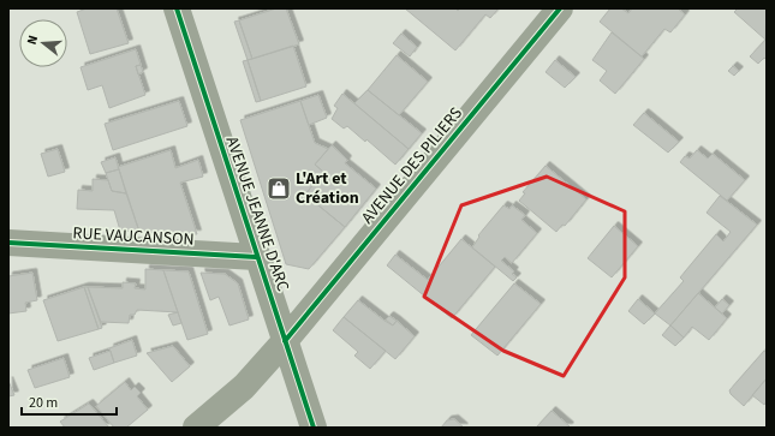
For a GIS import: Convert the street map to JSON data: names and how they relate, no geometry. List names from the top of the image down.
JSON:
{
  "streets": {
    "street": ["AVENUE DES PILIERS", "AVENUE JEANNE D'ARC", "RUE VAUCANSON"]
  },
  "crossings": [
    ["AVENUE DES PILIERS", "AVENUE JEANNE D'ARC"],
    ["AVENUE JEANNE D'ARC", "RUE VAUCANSON"]
  ],
  "places": {
    "shop": ["L'Art et Création"]
  },
  "scale_bar": "20 m",
  "north": "left"
}
